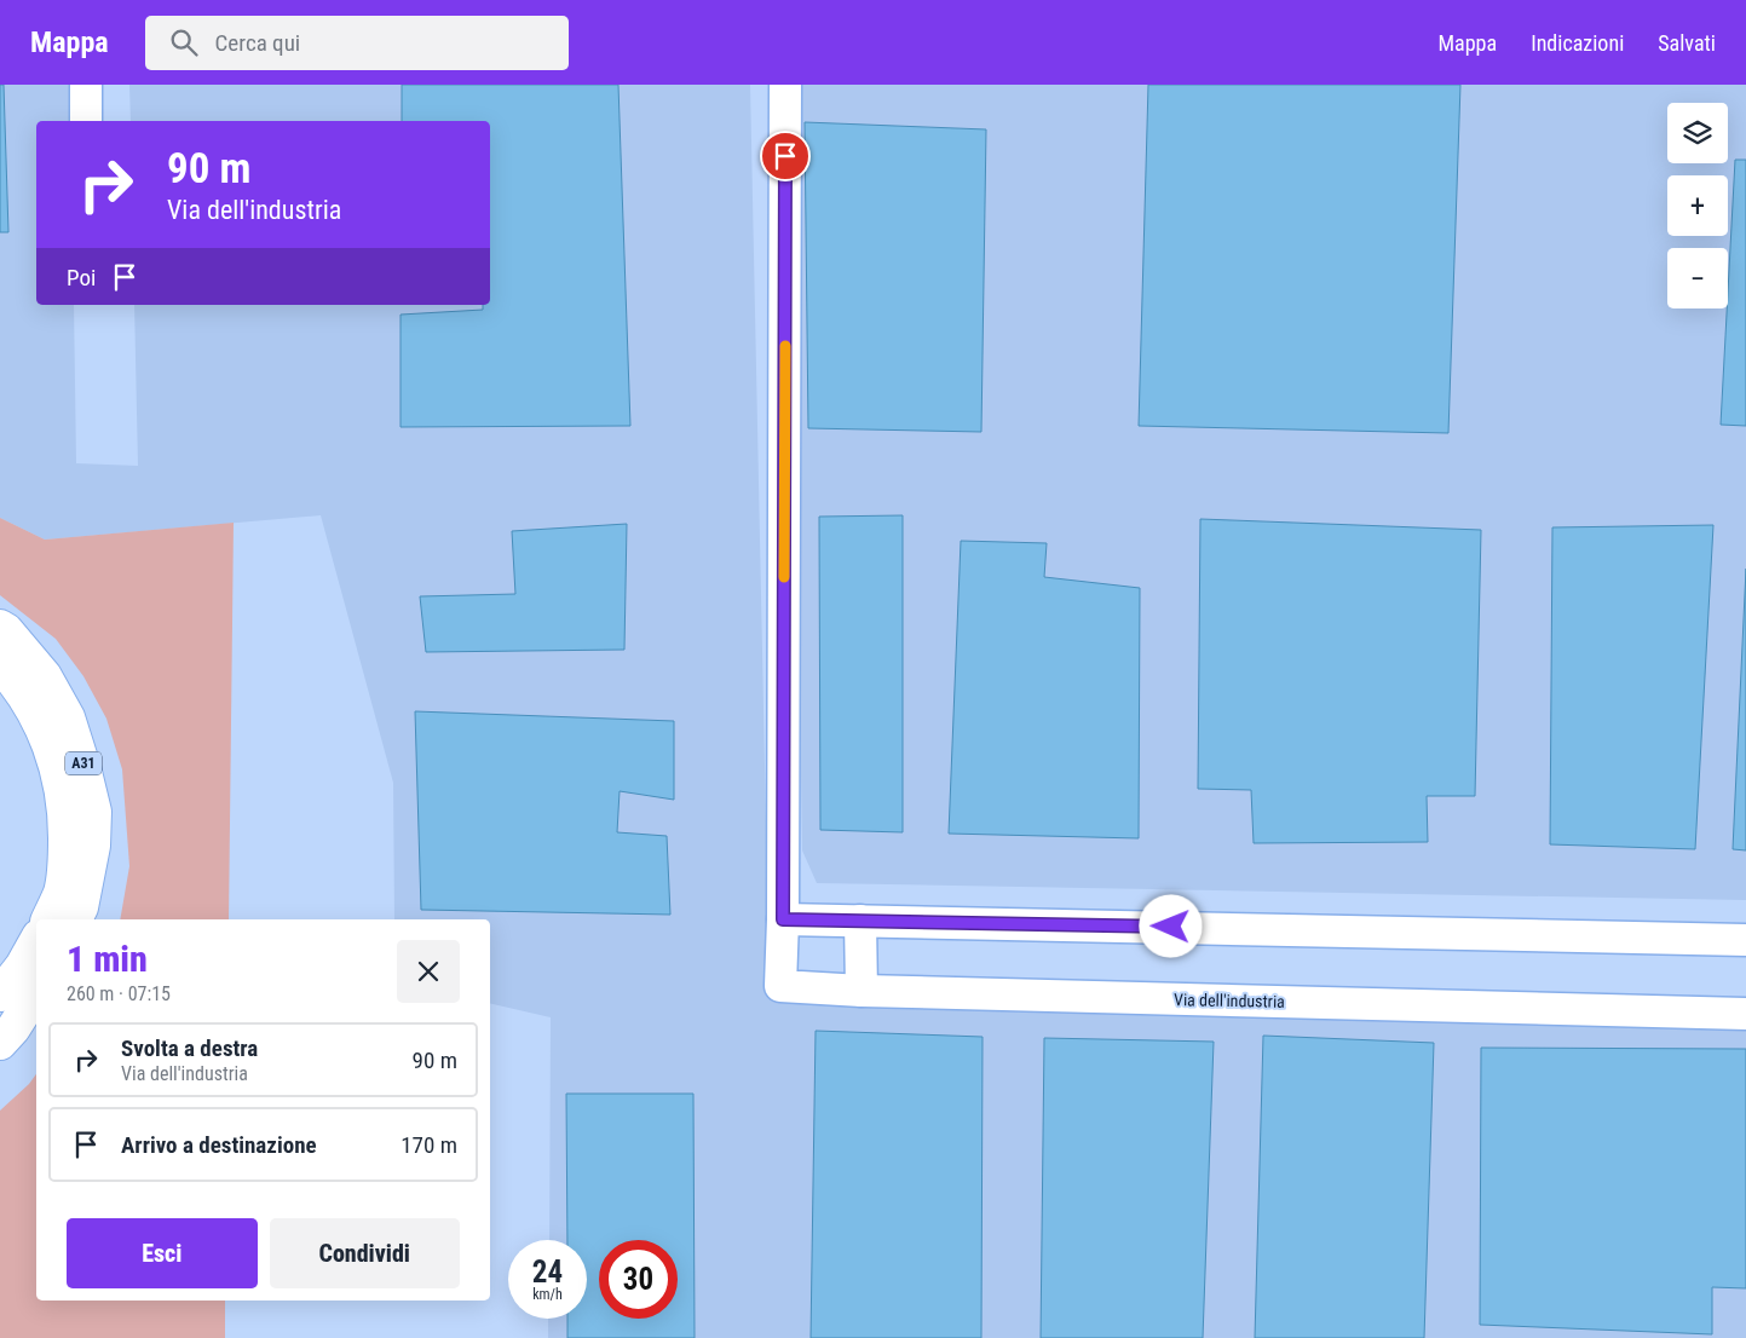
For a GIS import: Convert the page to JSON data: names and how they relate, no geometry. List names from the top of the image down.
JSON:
{
  "streets": {
    "highway": ["A31"],
    "street": ["Via dell'industria"]
  },
  "page": {
    "header": "Mappa",
    "search": "Cerca qui",
    "nav": ["Mappa", "Indicazioni", "Salvati"],
    "map_buttons": ["+", "−"],
    "turn": ["90 m", "Via dell'industria"],
    "then": "Poi",
    "heading": ["1 min", "260 m · 07:15"],
    "list": [
      {
        "name": "Svolta a destra",
        "note": "Via dell'industria",
        "value": "90 m"
      },
      {
        "name": "Arrivo a destinazione",
        "value": "170 m"
      }
    ],
    "buttons": ["Esci", "Condividi"],
    "speed": "24 km/h",
    "limit": "30"
  }
}
